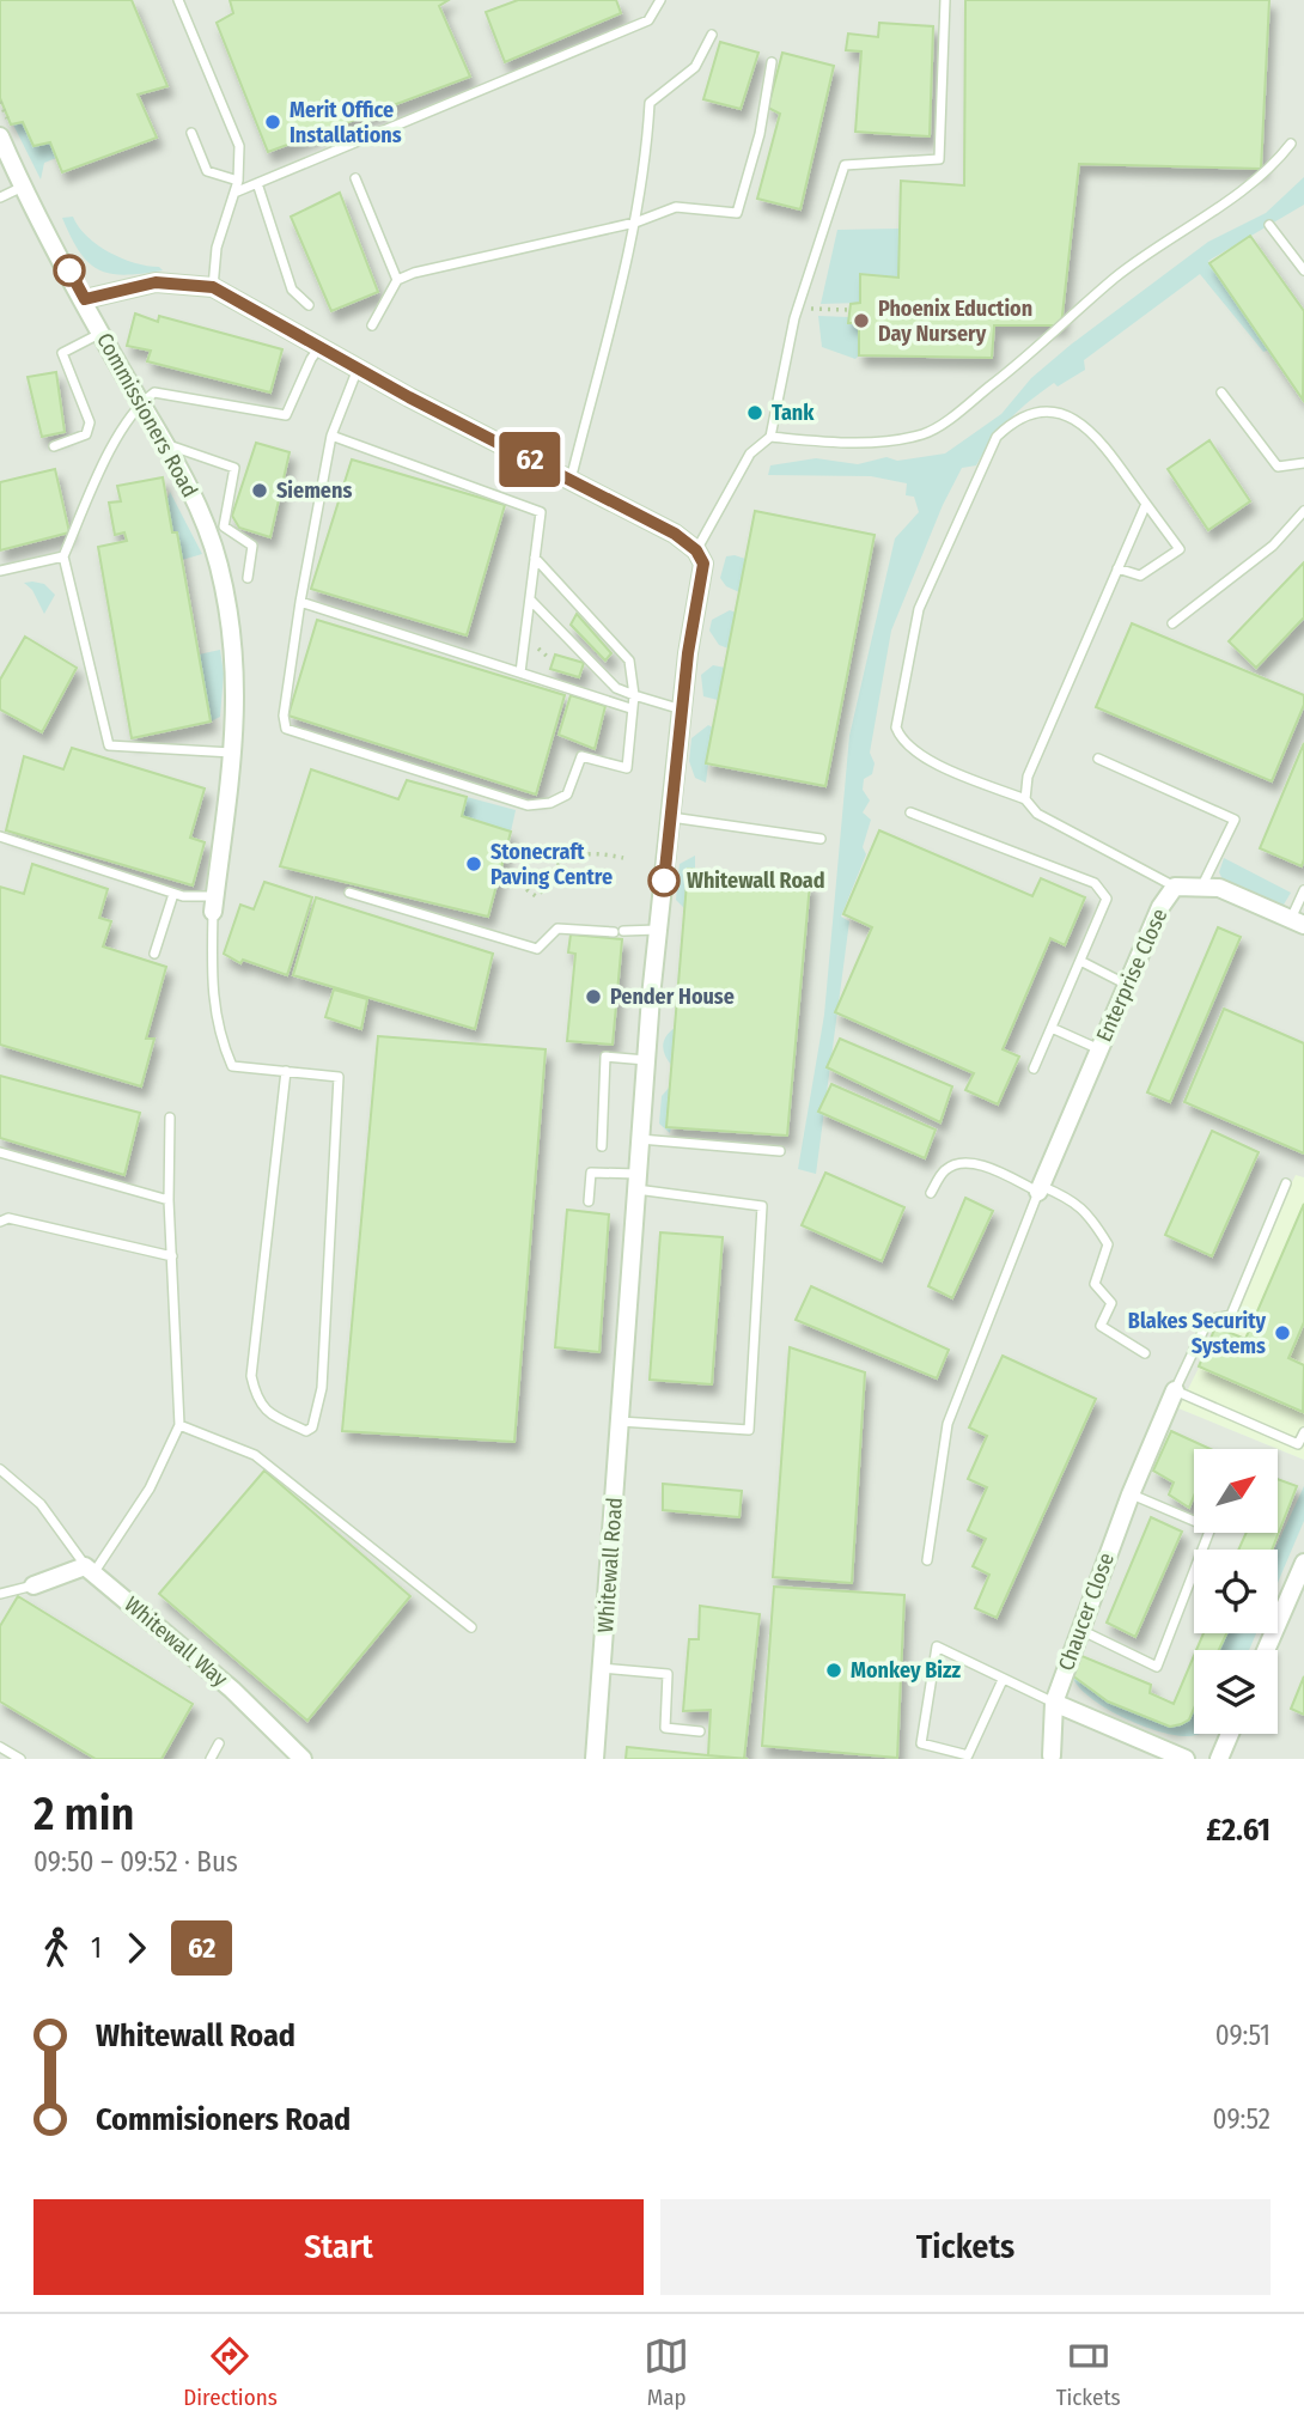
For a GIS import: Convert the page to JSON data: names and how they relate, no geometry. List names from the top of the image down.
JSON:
{
  "streets": {
    "street": [
      "Commissioners Road",
      "Enterprise Close",
      "Whitewall Road",
      "Chaucer Close",
      "Whitewall Way"
    ]
  },
  "places": [
    "Merit Office Installations",
    "Phoenix Eduction Day Nursery",
    "Tank",
    "Siemens",
    "Stonecraft Paving Centre",
    "Whitewall Road",
    "Pender House",
    "Blakes Security Systems",
    "Monkey Bizz"
  ],
  "lines": ["bus line 62"],
  "north": "top right",
  "page": {
    "on_map": "62",
    "heading": ["2 min", "09:50 – 09:52 · Bus", "£2.61"],
    "legs": ["1", "62"],
    "list": [
      {
        "name": "Whitewall Road",
        "value": "09:51"
      },
      {
        "name": "Commisioners Road",
        "value": "09:52"
      }
    ],
    "buttons": ["Start", "Tickets"],
    "tabs": ["Directions", "Map", "Tickets"]
  }
}
